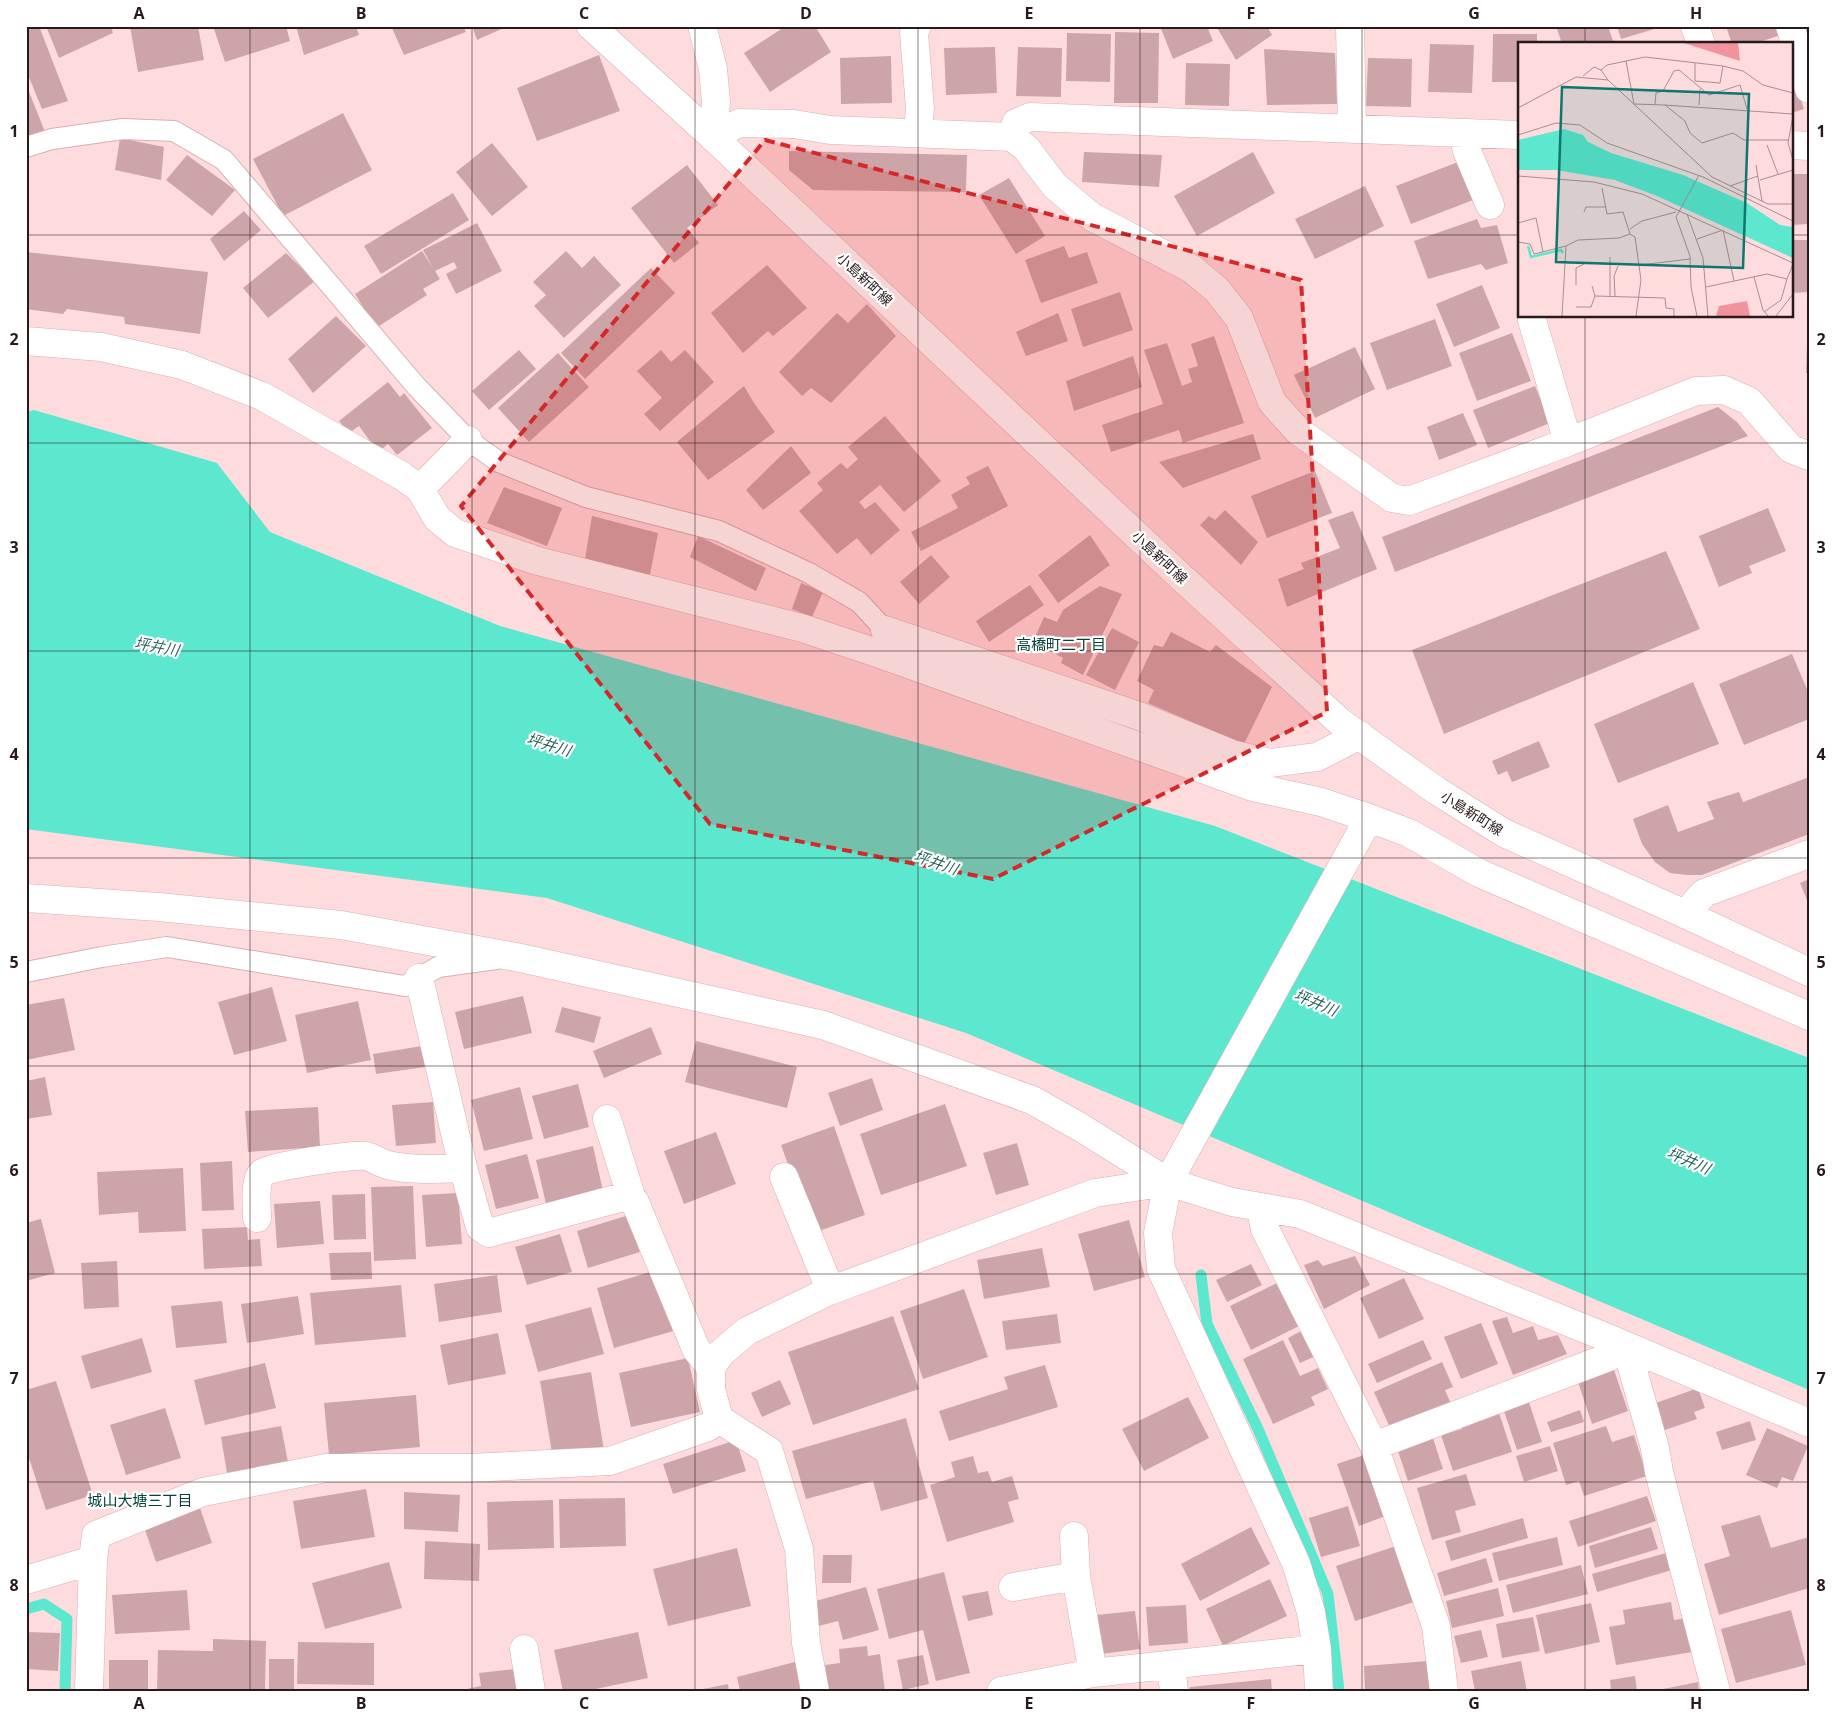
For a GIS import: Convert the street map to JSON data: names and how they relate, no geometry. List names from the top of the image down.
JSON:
{
  "streets": {
    "street": ["小島新町線"]
  },
  "districts": ["高橋町二丁目", "城山大塘三丁目"],
  "water": ["坪井川"],
  "grid": {
    "columns": [
      "A",
      "B",
      "C",
      "D",
      "E",
      "F",
      "G",
      "H"
    ],
    "rows": [
      "1",
      "2",
      "3",
      "4",
      "5",
      "6",
      "7",
      "8"
    ]
  }
}
